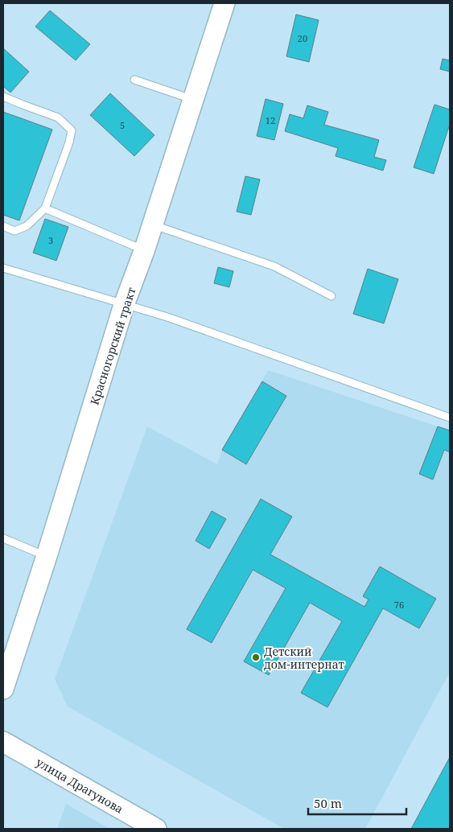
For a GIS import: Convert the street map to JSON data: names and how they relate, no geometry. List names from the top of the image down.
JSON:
{
  "streets": {
    "main road": ["Красногорский тракт", "улица Драгунова"]
  },
  "places": ["Детский дом-интернат"],
  "house_numbers": [
    "20",
    "12",
    "5",
    "3",
    "76"
  ],
  "scale_bar": "50 m"
}
